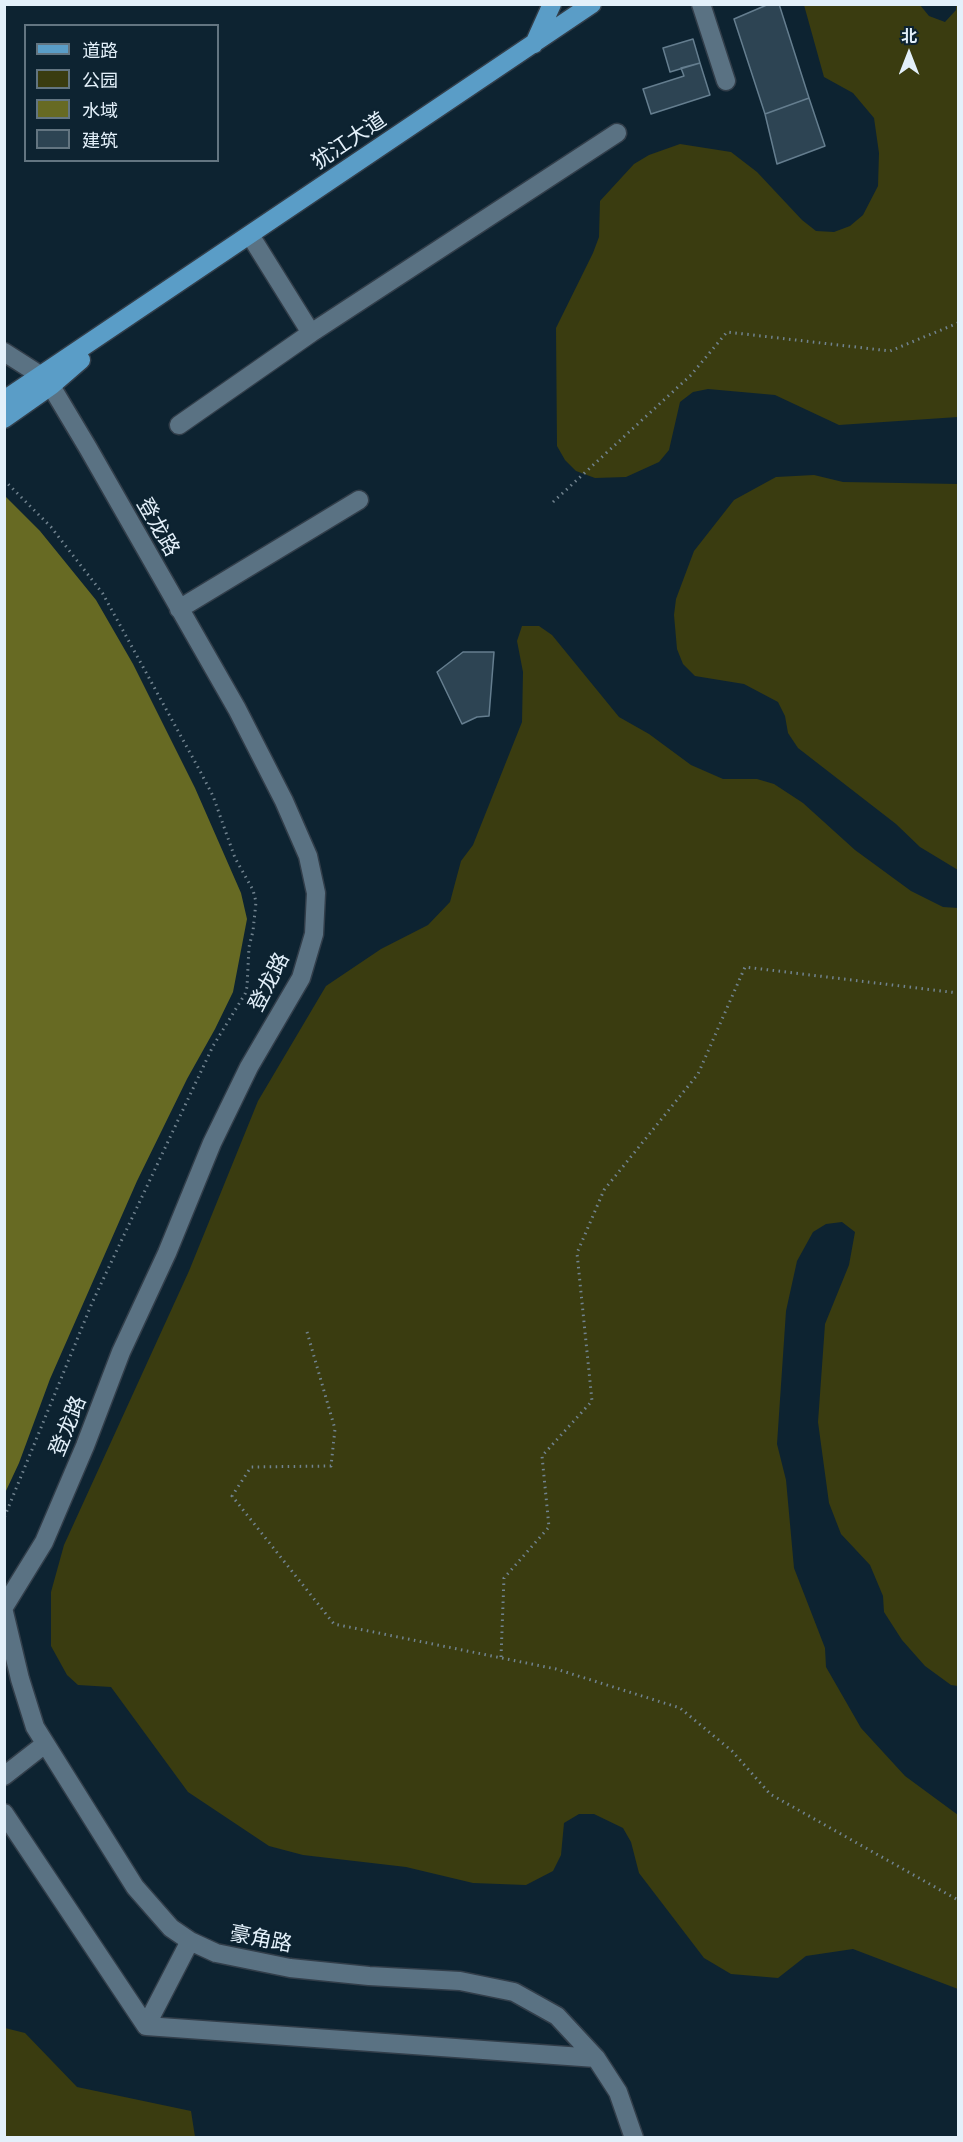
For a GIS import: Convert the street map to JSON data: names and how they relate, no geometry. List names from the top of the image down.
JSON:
{
  "streets": {
    "main road": ["犹江大道"],
    "street": ["登龙路", "豪角路"]
  },
  "crossings": [
    ["犹江大道", "登龙路"]
  ],
  "legend": [
    "道路",
    "公园",
    "水域",
    "建筑"
  ],
  "north": "top"
}
